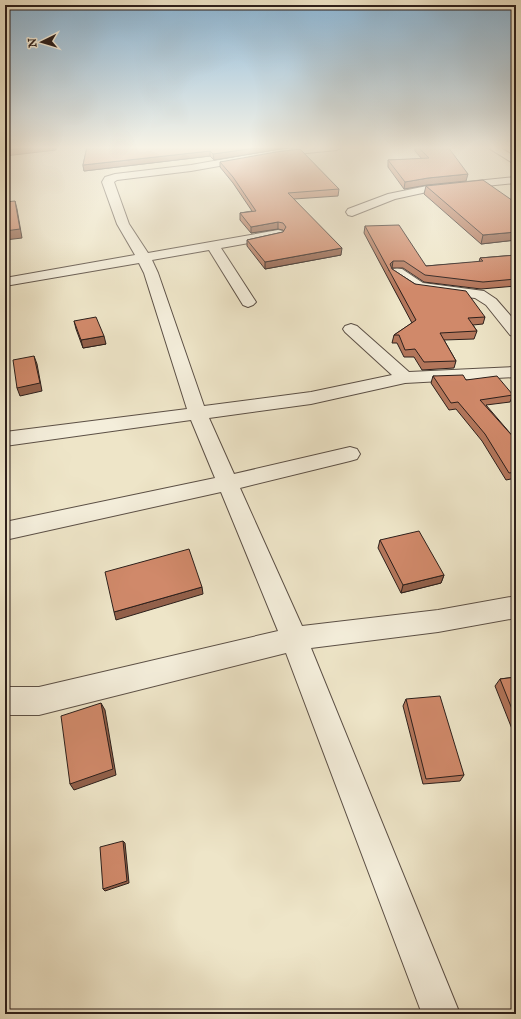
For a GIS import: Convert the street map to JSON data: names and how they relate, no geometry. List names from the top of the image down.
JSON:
{
  "north": "left"
}
